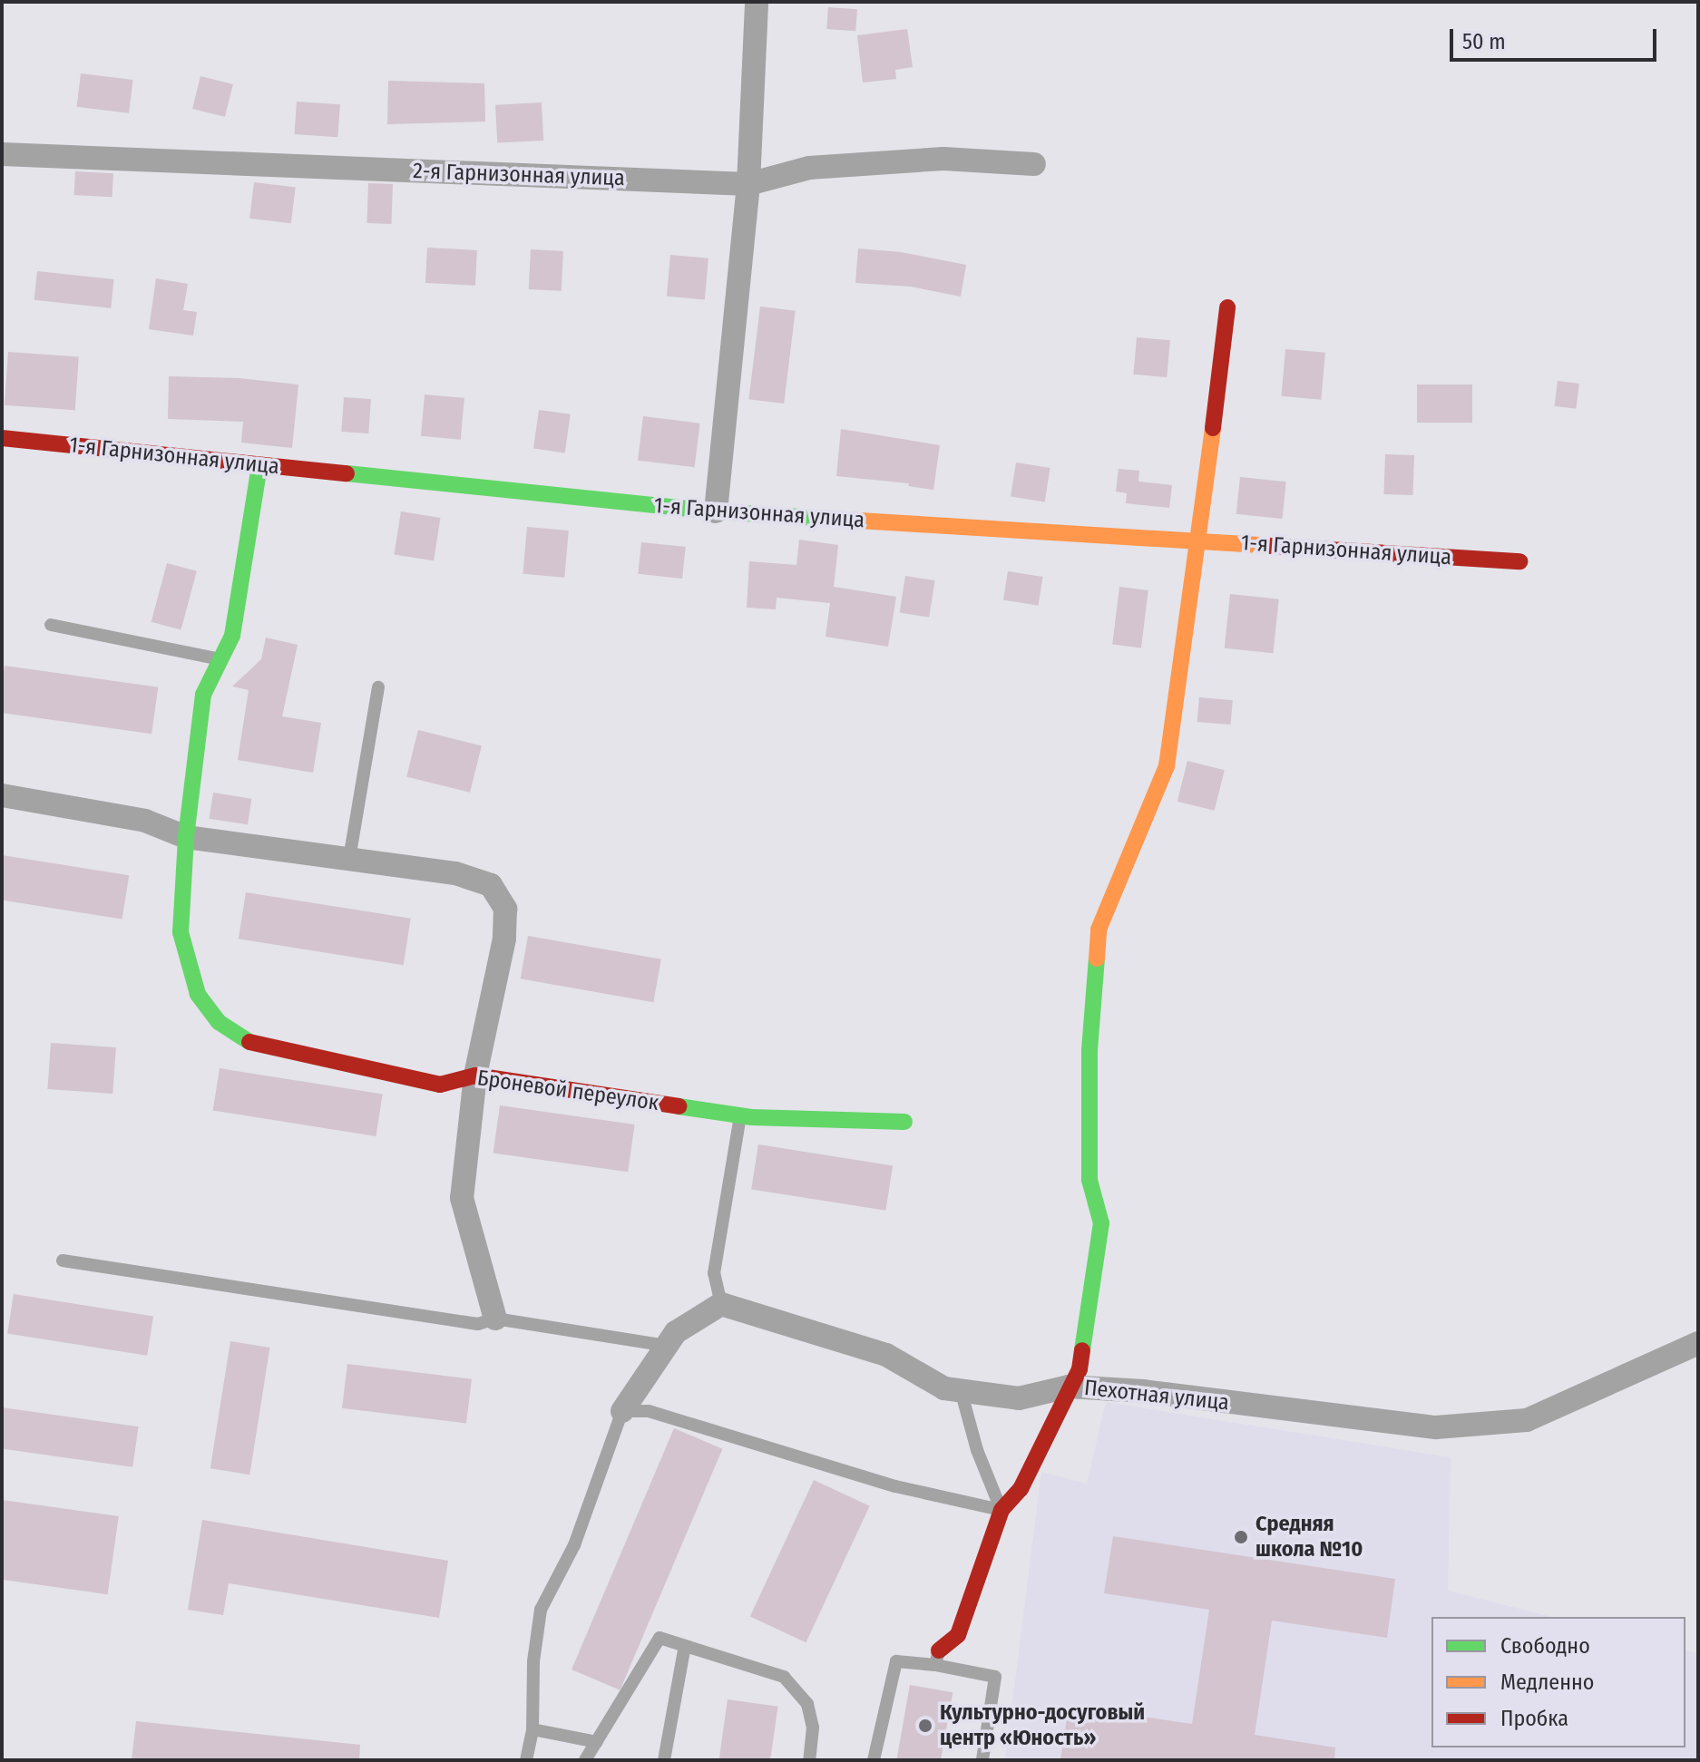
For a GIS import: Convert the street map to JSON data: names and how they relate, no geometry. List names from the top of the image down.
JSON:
{
  "streets": {
    "street": [
      "2-я Гарнизонная улица",
      "1-я Гарнизонная улица",
      "Броневой переулок",
      "Пехотная улица"
    ]
  },
  "crossings": [
    ["1-я Гарнизонная улица", "Броневой переулок"]
  ],
  "places": ["Средняя школа №10", "Культурно-досуговый центр «Юность»"],
  "legend": ["Свободно", "Медленно", "Пробка"],
  "scale_bar": "50 m"
}
